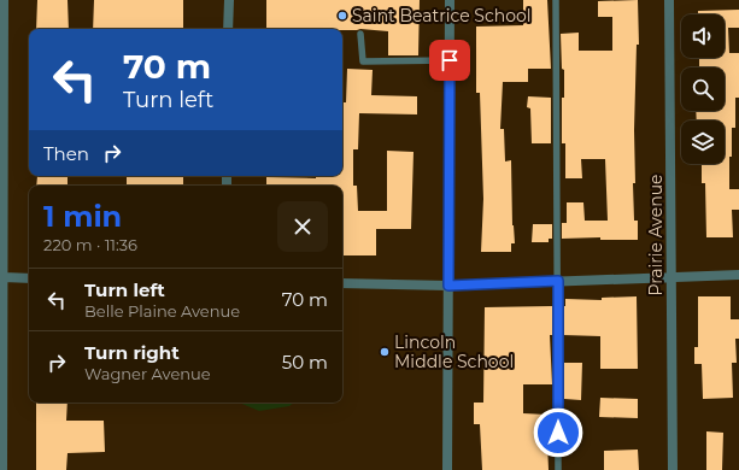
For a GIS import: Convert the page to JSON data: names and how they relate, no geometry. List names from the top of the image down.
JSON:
{
  "streets": {
    "street": ["Prairie Avenue"]
  },
  "places": ["Saint Beatrice School", "Lincoln Middle School"],
  "page": {
    "turn": ["70 m", "Turn left"],
    "then": "Then",
    "heading": ["1 min", "220 m · 11:36"],
    "list": [
      {
        "name": "Turn left",
        "note": "Belle Plaine Avenue",
        "value": "70 m"
      },
      {
        "name": "Turn right",
        "note": "Wagner Avenue",
        "value": "50 m"
      }
    ]
  }
}
